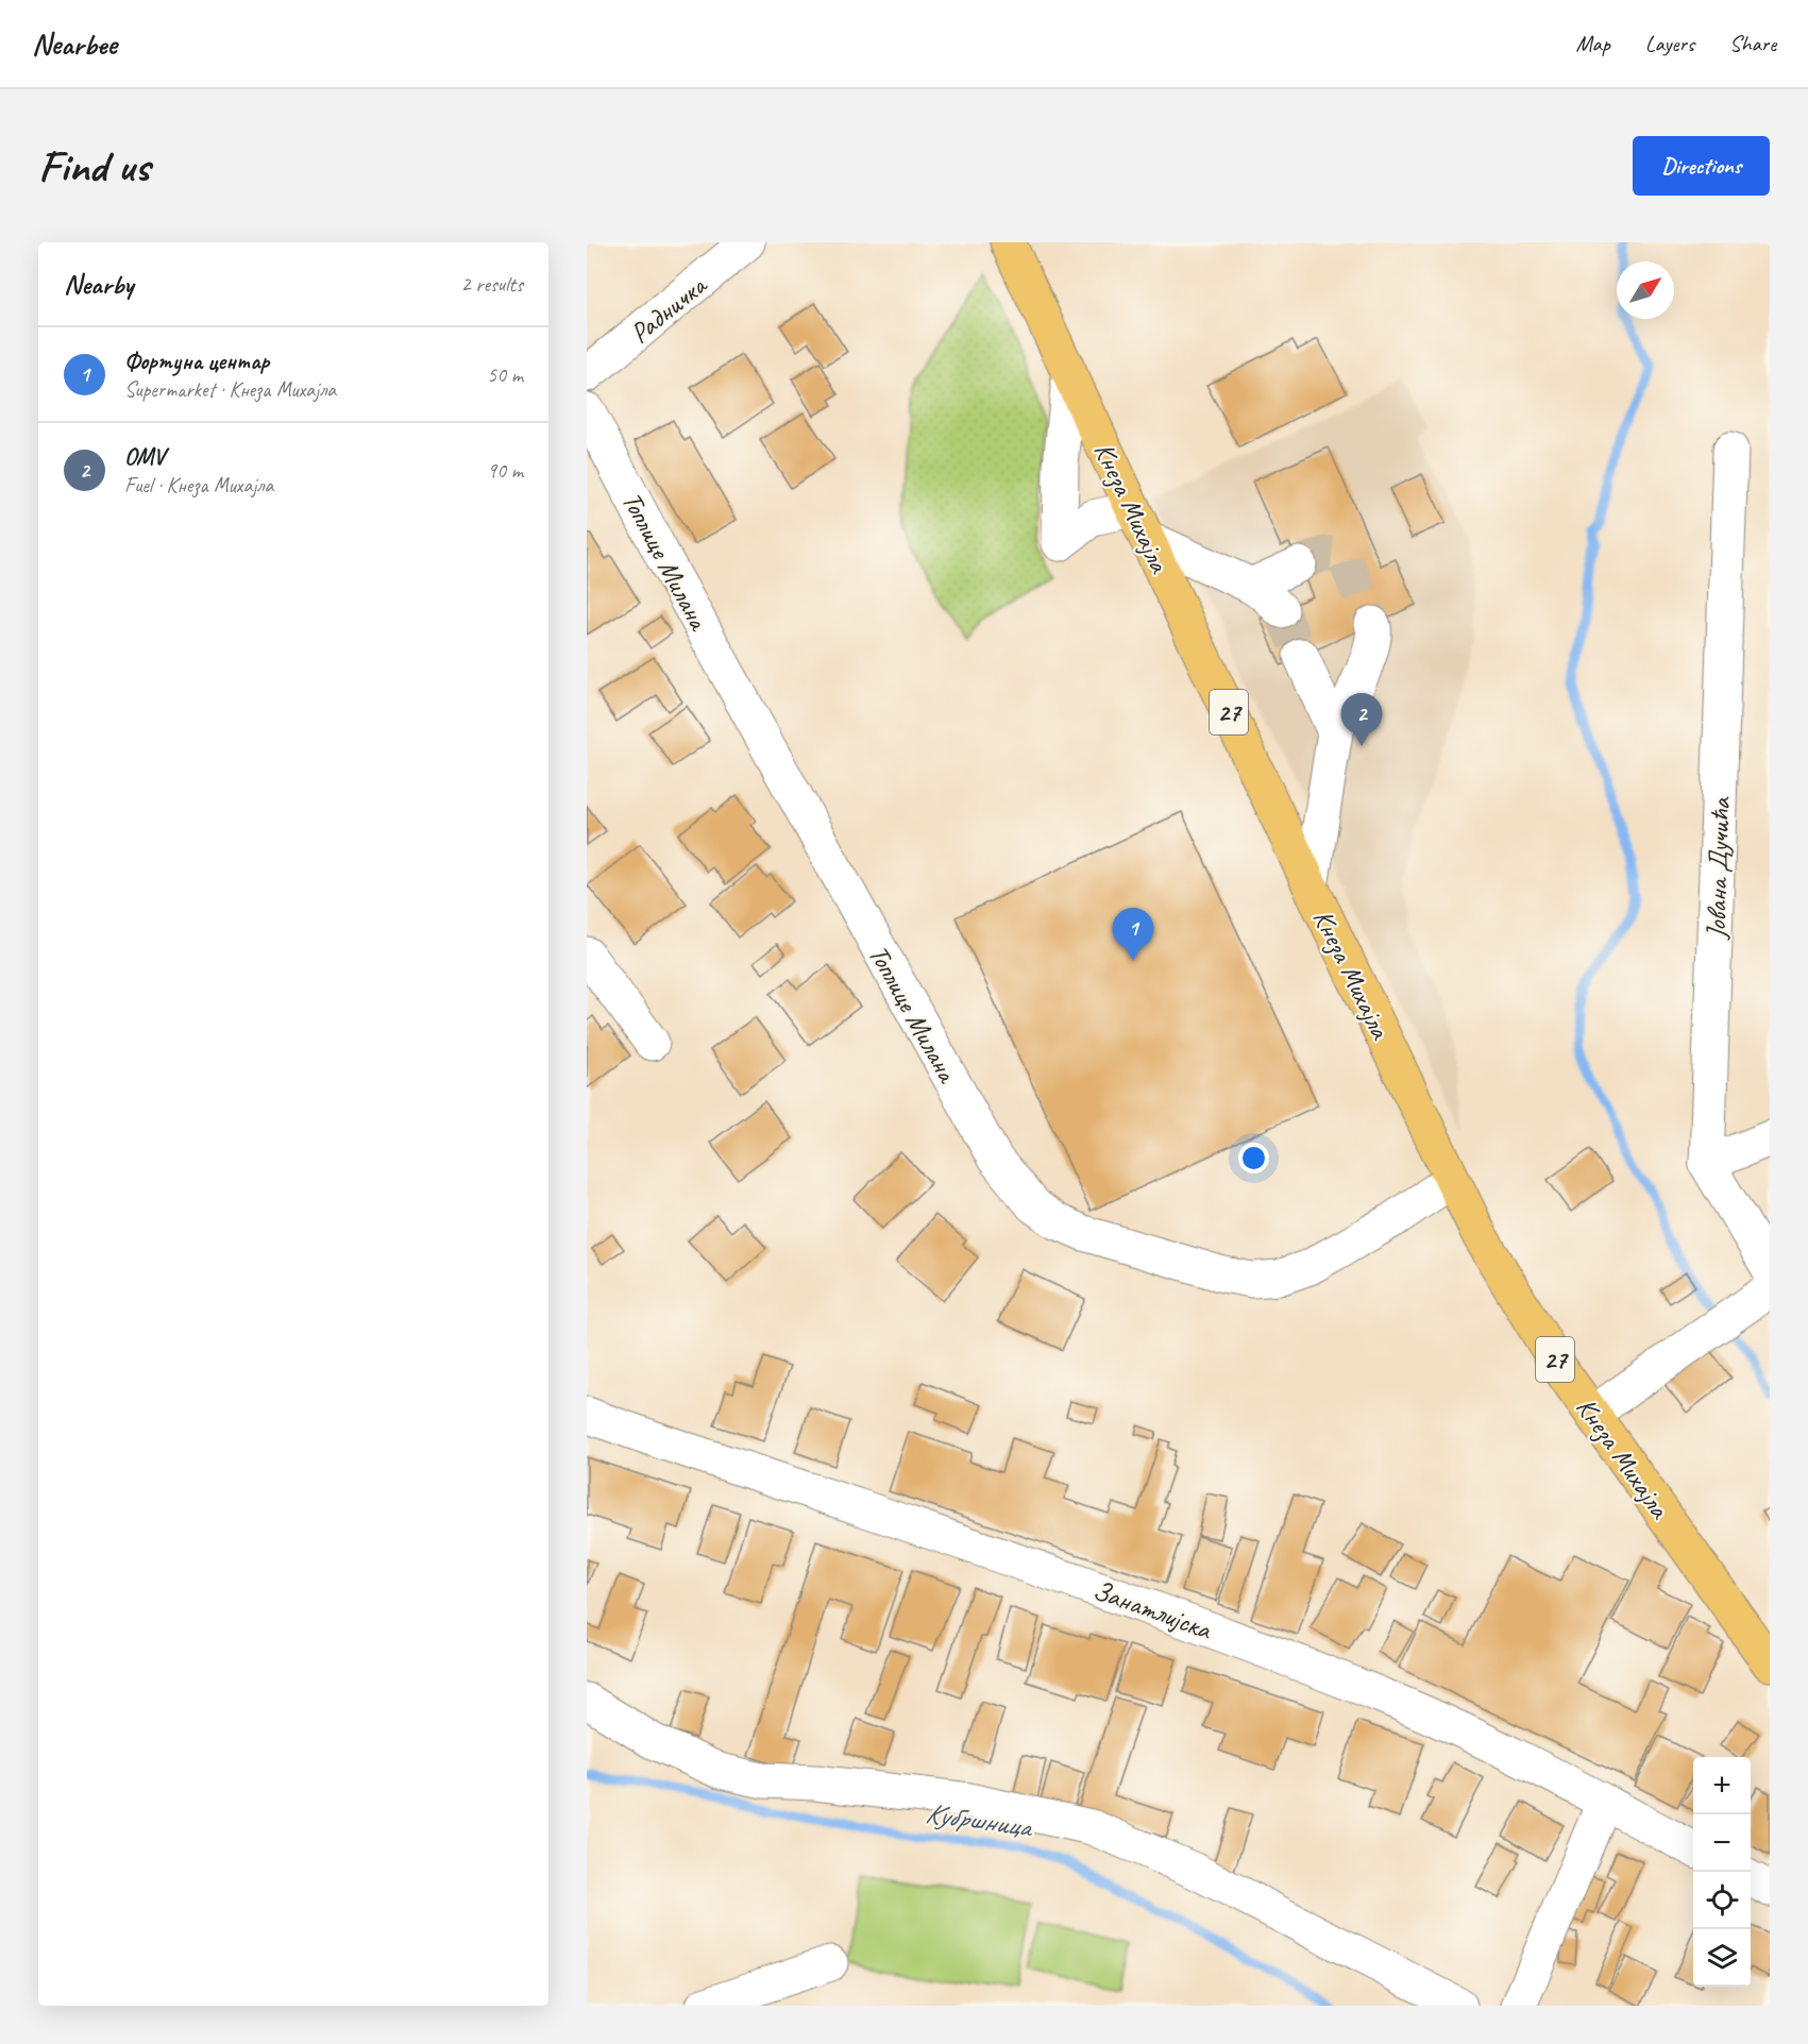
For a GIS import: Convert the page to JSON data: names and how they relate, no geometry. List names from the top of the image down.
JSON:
{
  "streets": {
    "main road": ["Кнеза Михајла", "27"],
    "street": [
      "Радничка",
      "Топлице Милана",
      "Јована Дучића",
      "Занатлијска"
    ]
  },
  "crossings": [
    ["Кнеза Михајла", "Топлице Милана"]
  ],
  "water": ["Кубршница"],
  "north": "top right",
  "page": {
    "header": "Nearbee",
    "nav": ["Map", "Layers", "Share"],
    "buttons": "Directions",
    "title": "Find us",
    "heading": ["Nearby", "2 results"],
    "list": [
      {
        "mark": "1",
        "name": "Фортуна центар",
        "note": "Supermarket · Кнеза Михајла",
        "value": "50 m"
      },
      {
        "mark": "2",
        "name": "OMV",
        "note": "Fuel · Кнеза Михајла",
        "value": "90 m"
      }
    ],
    "pins": ["2", "1"],
    "map_buttons": ["+", "−"]
  }
}
